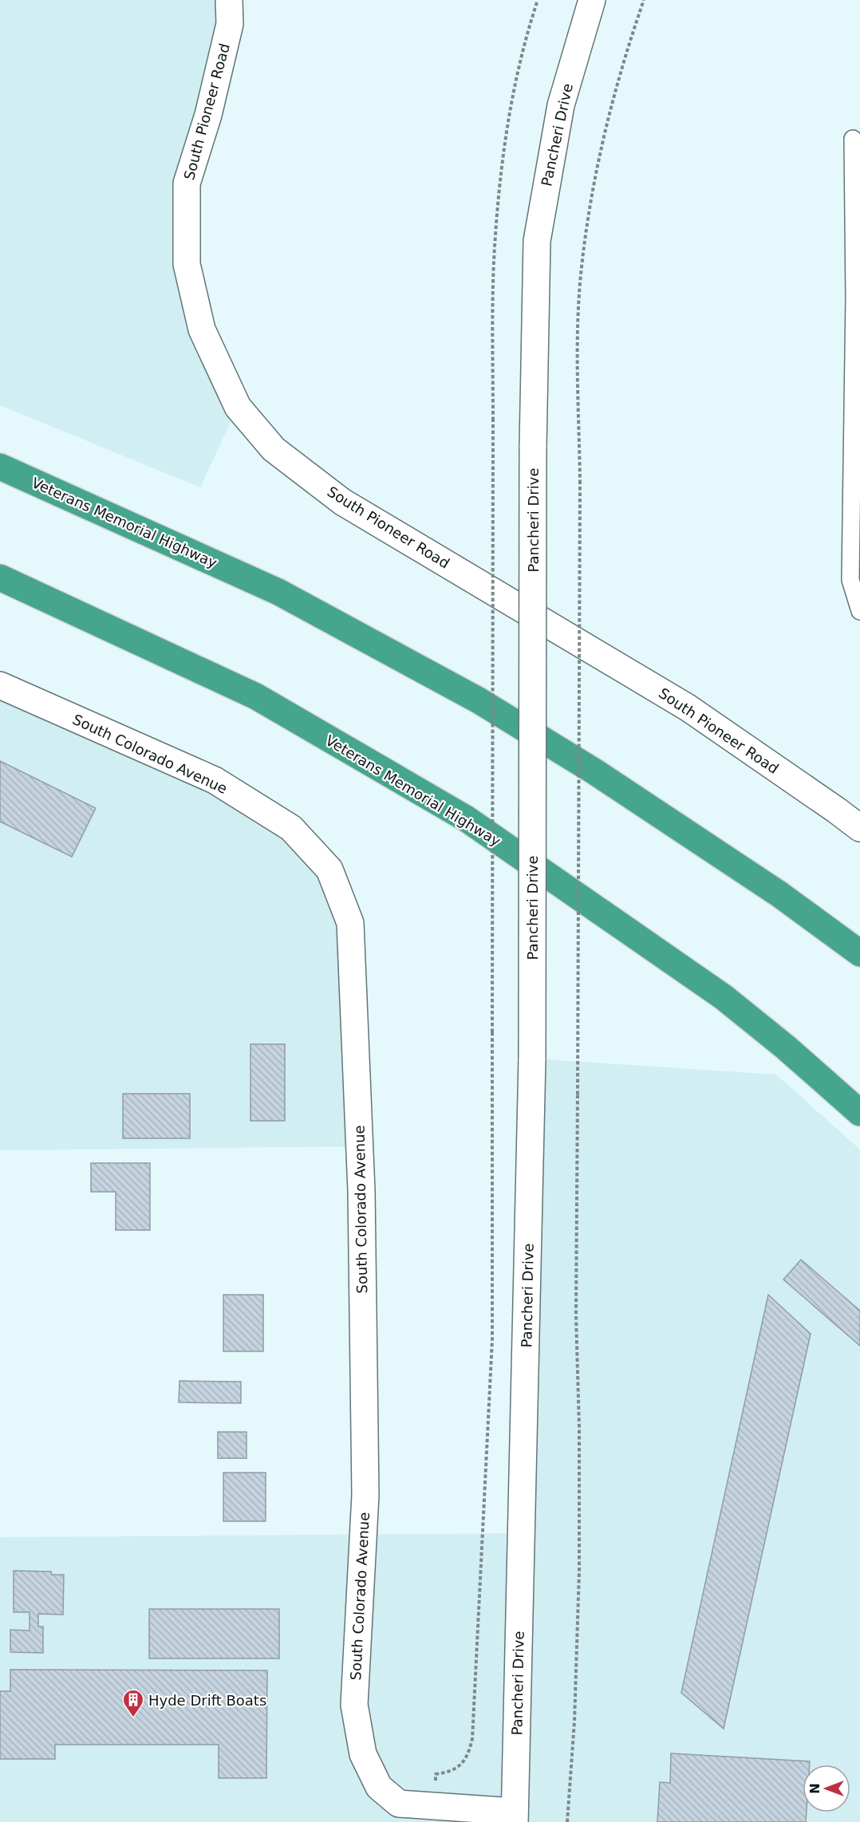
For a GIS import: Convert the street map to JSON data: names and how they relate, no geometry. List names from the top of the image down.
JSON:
{
  "streets": {
    "highway": ["Veterans Memorial Highway"],
    "street": ["South Pioneer Road", "Pancheri Drive", "South Colorado Avenue"]
  },
  "crossings": [
    ["Pancheri Drive", "South Colorado Avenue"]
  ],
  "places": {
    "building": ["Hyde Drift Boats"]
  },
  "north": "left"
}
